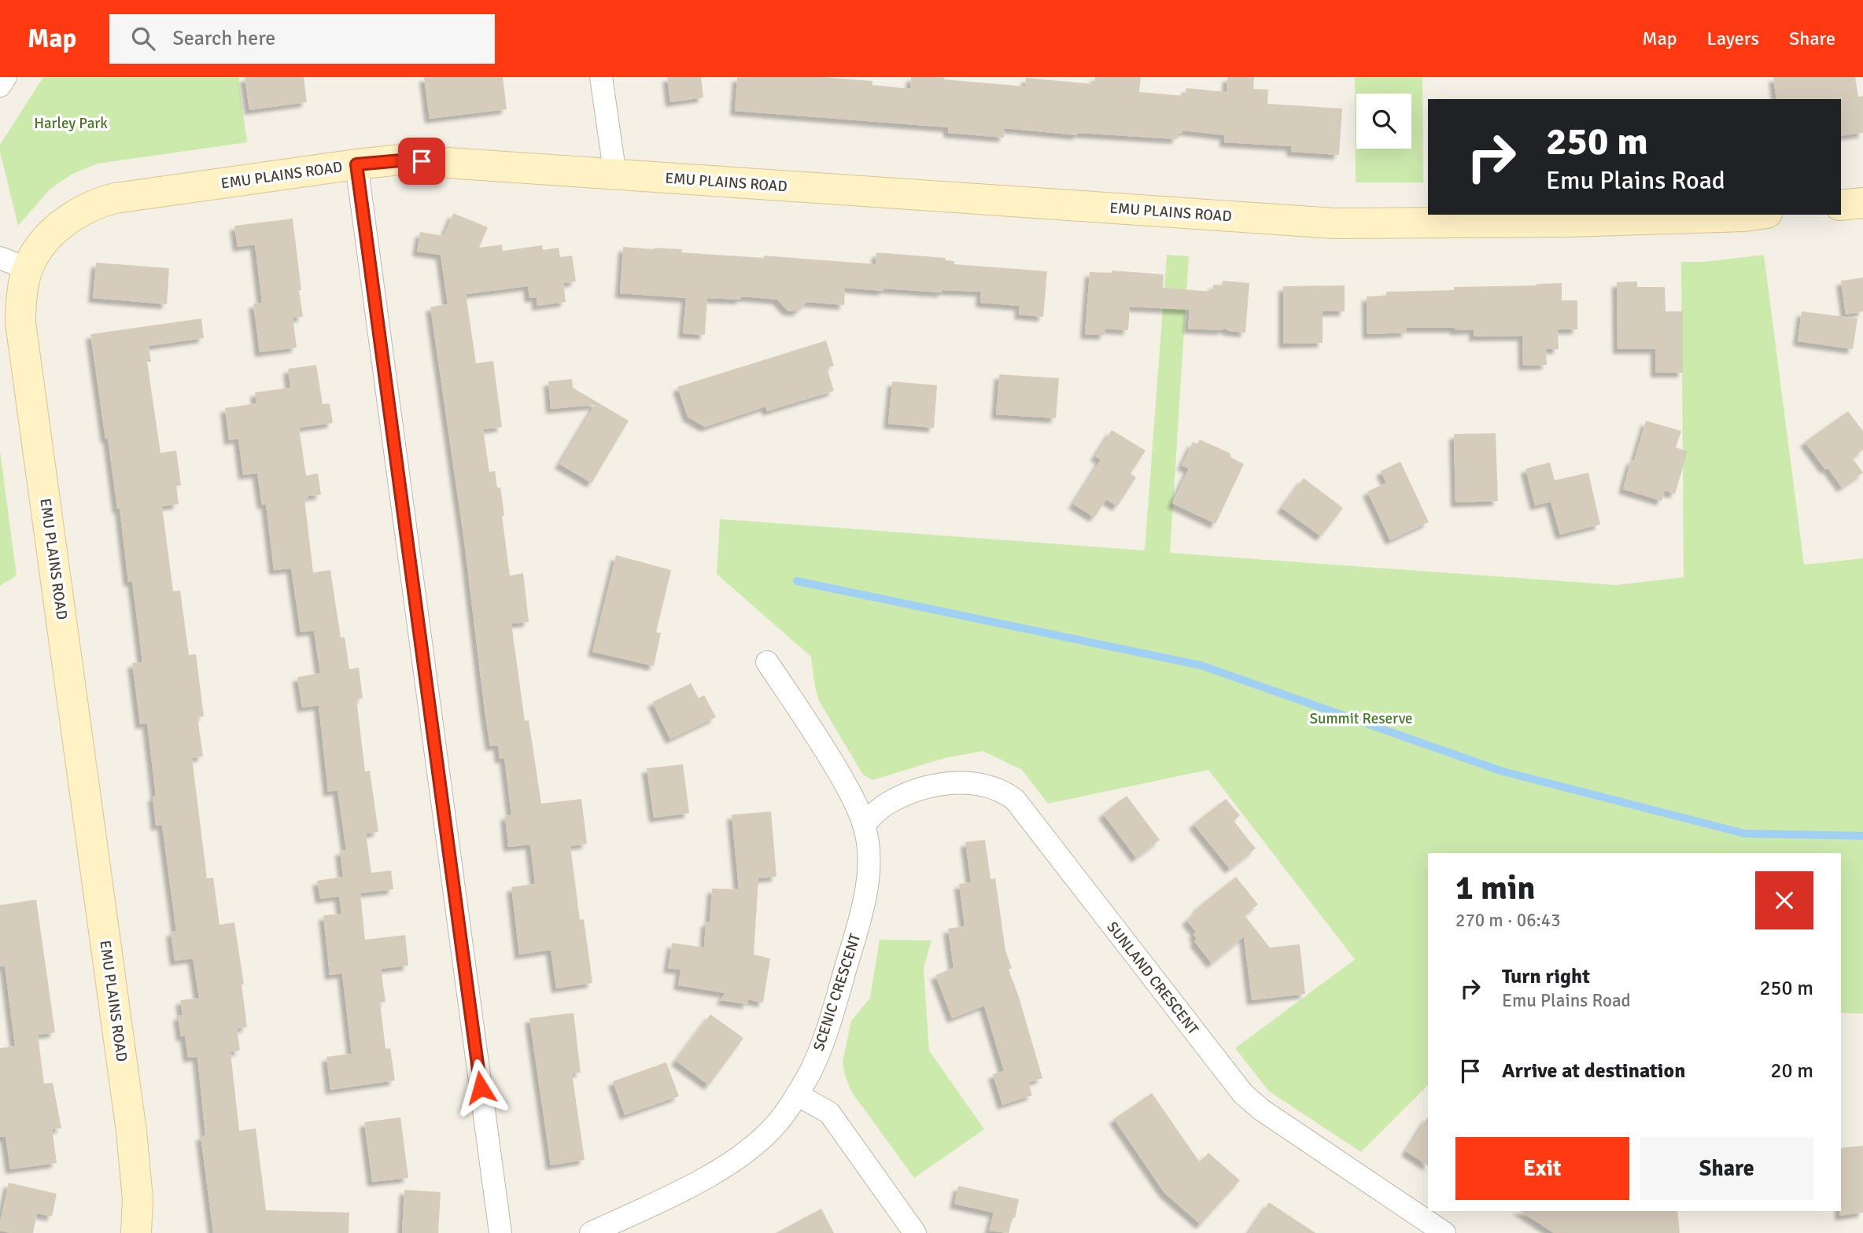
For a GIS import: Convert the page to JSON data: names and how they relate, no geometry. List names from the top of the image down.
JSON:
{
  "streets": {
    "street": ["EMU PLAINS ROAD", "SUNLAND CRESCENT", "SCENIC CRESCENT"]
  },
  "crossings": [
    ["SUNLAND CRESCENT", "SCENIC CRESCENT"]
  ],
  "parks": ["Harley Park", "Summit Reserve"],
  "page": {
    "header": "Map",
    "search": "Search here",
    "nav": ["Map", "Layers", "Share"],
    "turn": ["250 m", "Emu Plains Road"],
    "heading": ["1 min", "270 m · 06:43"],
    "list": [
      {
        "name": "Turn right",
        "note": "Emu Plains Road",
        "value": "250 m"
      },
      {
        "name": "Arrive at destination",
        "value": "20 m"
      }
    ],
    "buttons": ["Exit", "Share"]
  }
}
